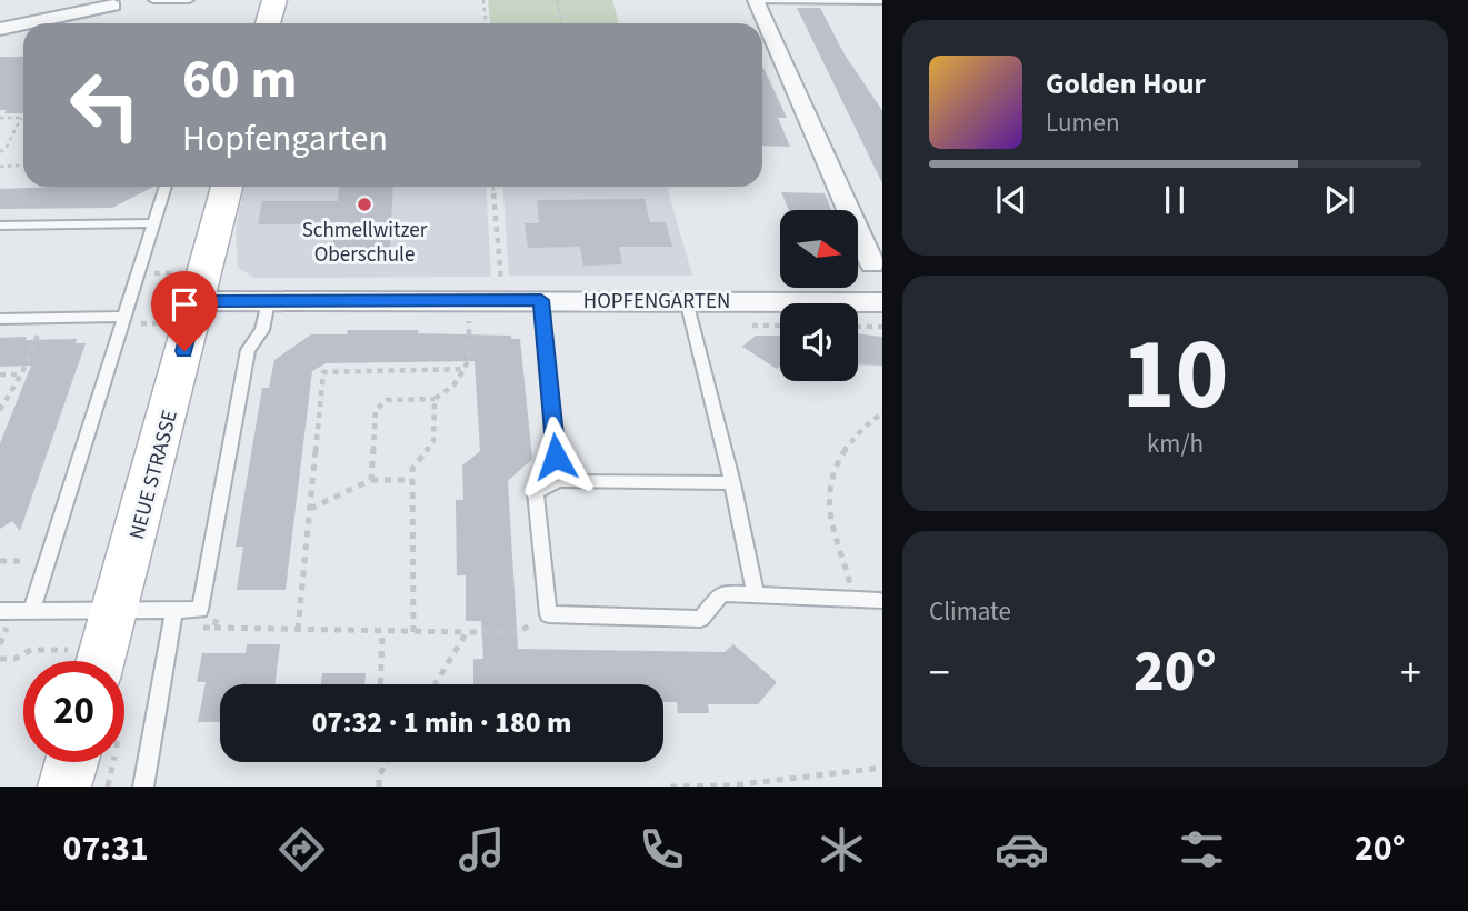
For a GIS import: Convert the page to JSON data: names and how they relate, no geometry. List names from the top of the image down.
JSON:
{
  "streets": {
    "street": ["HOPFENGARTEN", "NEUE STRASSE"]
  },
  "crossings": [
    ["HOPFENGARTEN", "NEUE STRASSE"]
  ],
  "places": ["Schmellwitzer Oberschule"],
  "north": "right",
  "page": {
    "turn": ["60 m", "Hopfengarten"],
    "song": ["Golden Hour", "Lumen"],
    "tile": [
      ["10", "km/h"],
      "Climate"
    ],
    "heat": ["−", "20°", "+"],
    "limit": "20",
    "trip": "07:32 · 1 min · 180 m",
    "tabs": ["07:31", "20°"]
  }
}
